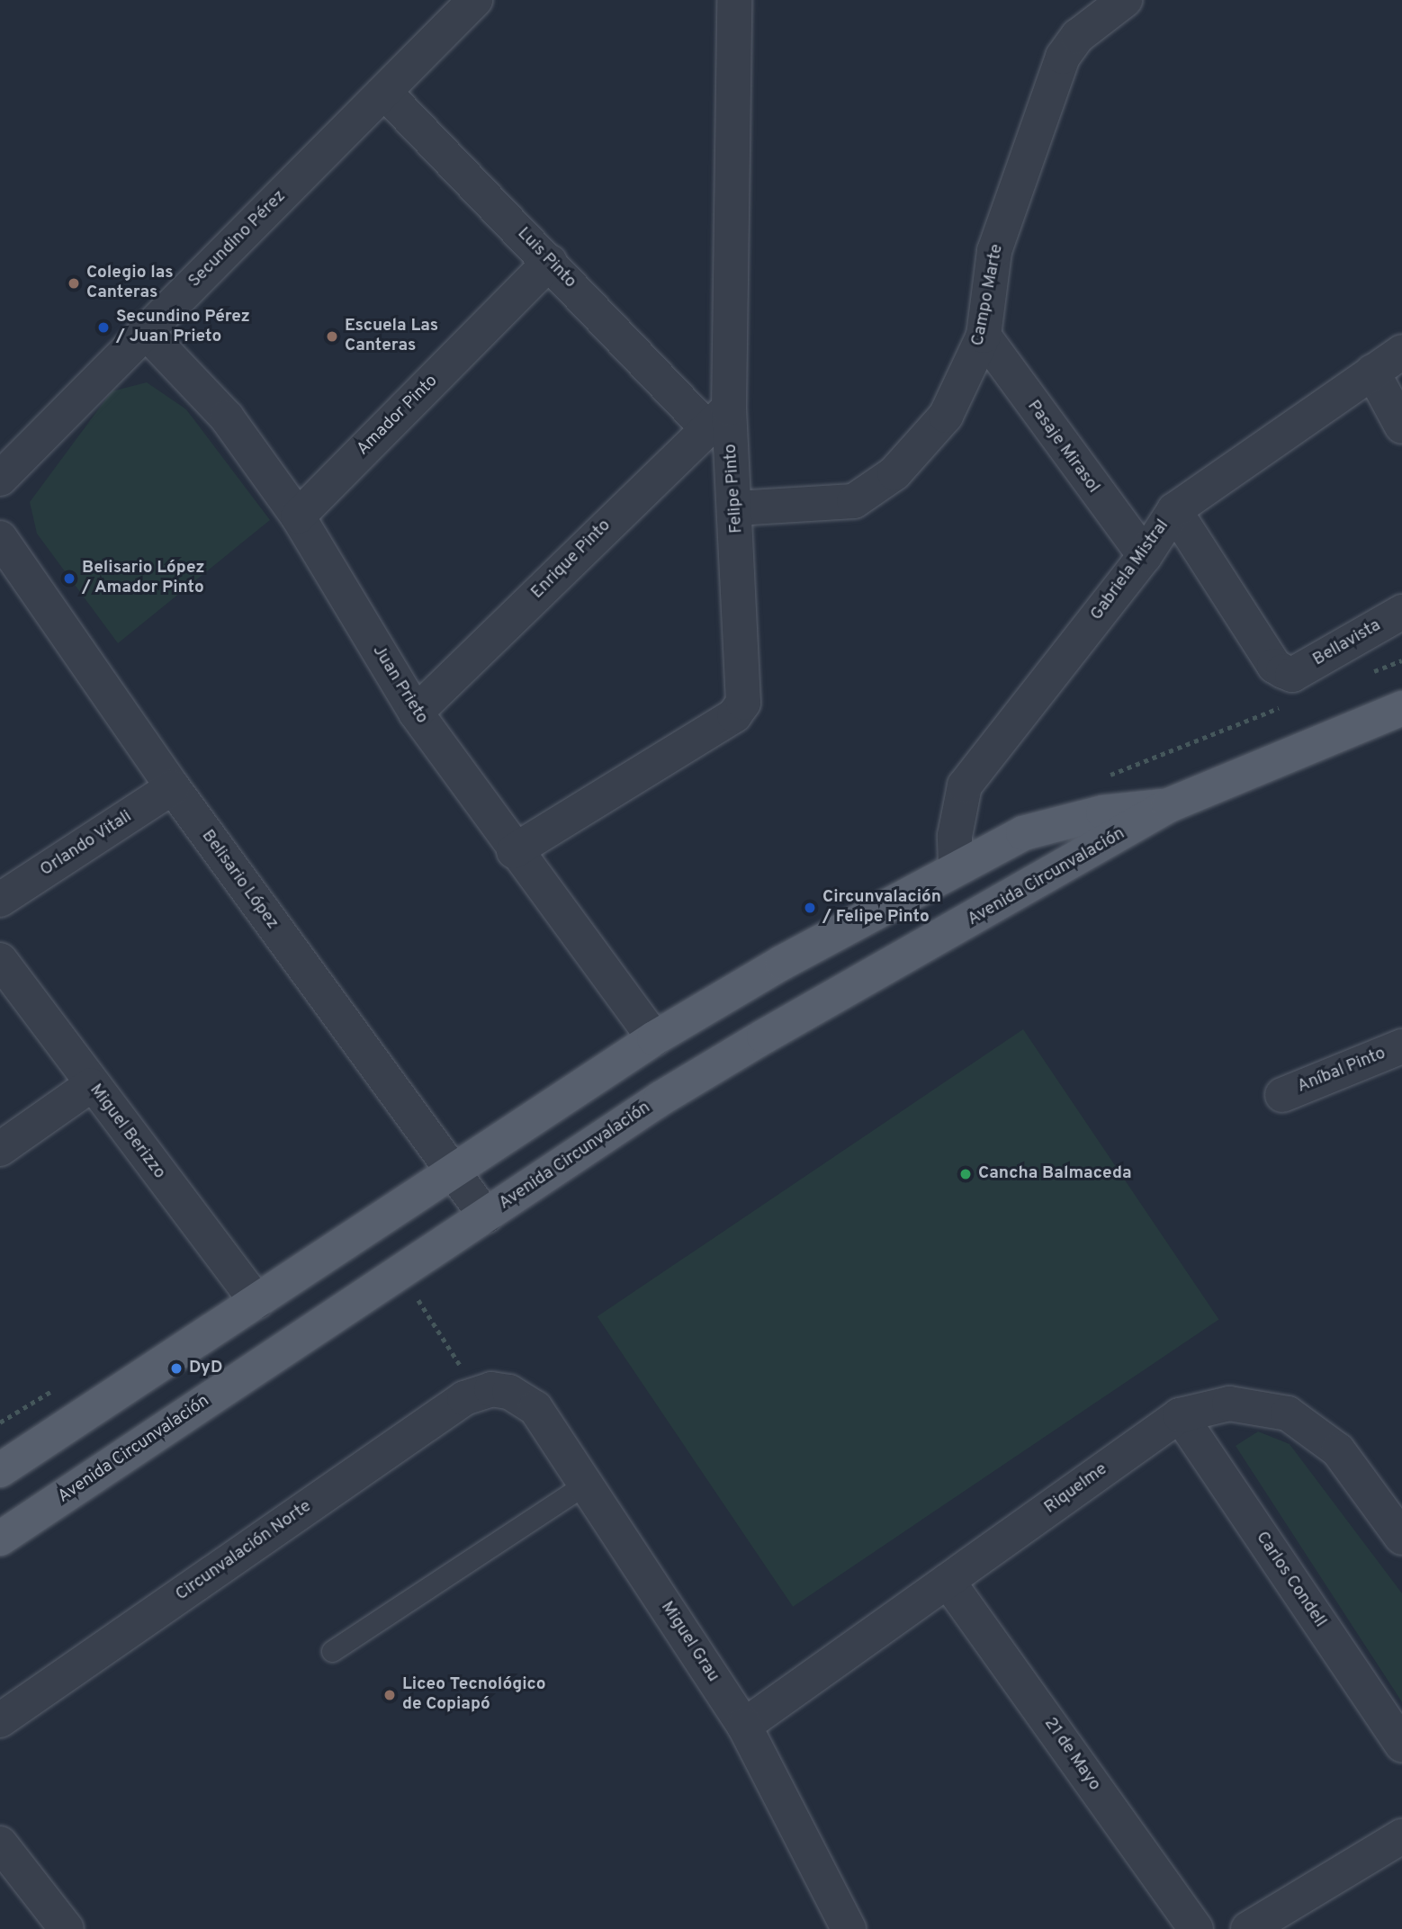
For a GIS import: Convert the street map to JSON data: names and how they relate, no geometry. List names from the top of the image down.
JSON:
{
  "streets": {
    "main road": ["Avenida Circunvalación"],
    "street": [
      "Secundino Pérez",
      "Luis Pinto",
      "Campo Marte",
      "Amador Pinto",
      "Pasaje Mirasol",
      "Felipe Pinto",
      "Enrique Pinto",
      "Gabriela Mistral",
      "Bellavista",
      "Juan Prieto",
      "Orlando Vitali",
      "Belisario López",
      "Aníbal Pinto",
      "Miguel Berizzo",
      "Riquelme",
      "Circunvalación Norte",
      "Carlos Condell",
      "Miguel Grau",
      "21 de Mayo"
    ]
  },
  "crossings": [
    ["Secundino Pérez", "Luis Pinto"],
    ["Secundino Pérez", "Juan Prieto"],
    ["Luis Pinto", "Amador Pinto"],
    ["Luis Pinto", "Felipe Pinto"],
    ["Luis Pinto", "Enrique Pinto"],
    ["Campo Marte", "Pasaje Mirasol"],
    ["Campo Marte", "Felipe Pinto"],
    ["Amador Pinto", "Juan Prieto"],
    ["Pasaje Mirasol", "Gabriela Mistral"],
    ["Felipe Pinto", "Enrique Pinto"],
    ["Felipe Pinto", "Juan Prieto"],
    ["Enrique Pinto", "Juan Prieto"],
    ["Gabriela Mistral", "Bellavista"],
    ["Gabriela Mistral", "Avenida Circunvalación"],
    ["Juan Prieto", "Avenida Circunvalación"],
    ["Orlando Vitali", "Belisario López"],
    ["Avenida Circunvalación", "Belisario López"],
    ["Avenida Circunvalación", "Miguel Berizzo"],
    ["Riquelme", "Carlos Condell"],
    ["Riquelme", "Miguel Grau"],
    ["Riquelme", "21 de Mayo"],
    ["Circunvalación Norte", "Miguel Grau"]
  ],
  "places": [
    "Colegio las Canteras",
    "Secundino Pérez / Juan Prieto",
    "Escuela Las Canteras",
    "Belisario López / Amador Pinto",
    "Circunvalación / Felipe Pinto",
    "Cancha Balmaceda",
    "DyD",
    "Liceo Tecnológico de Copiapó"
  ]
}
